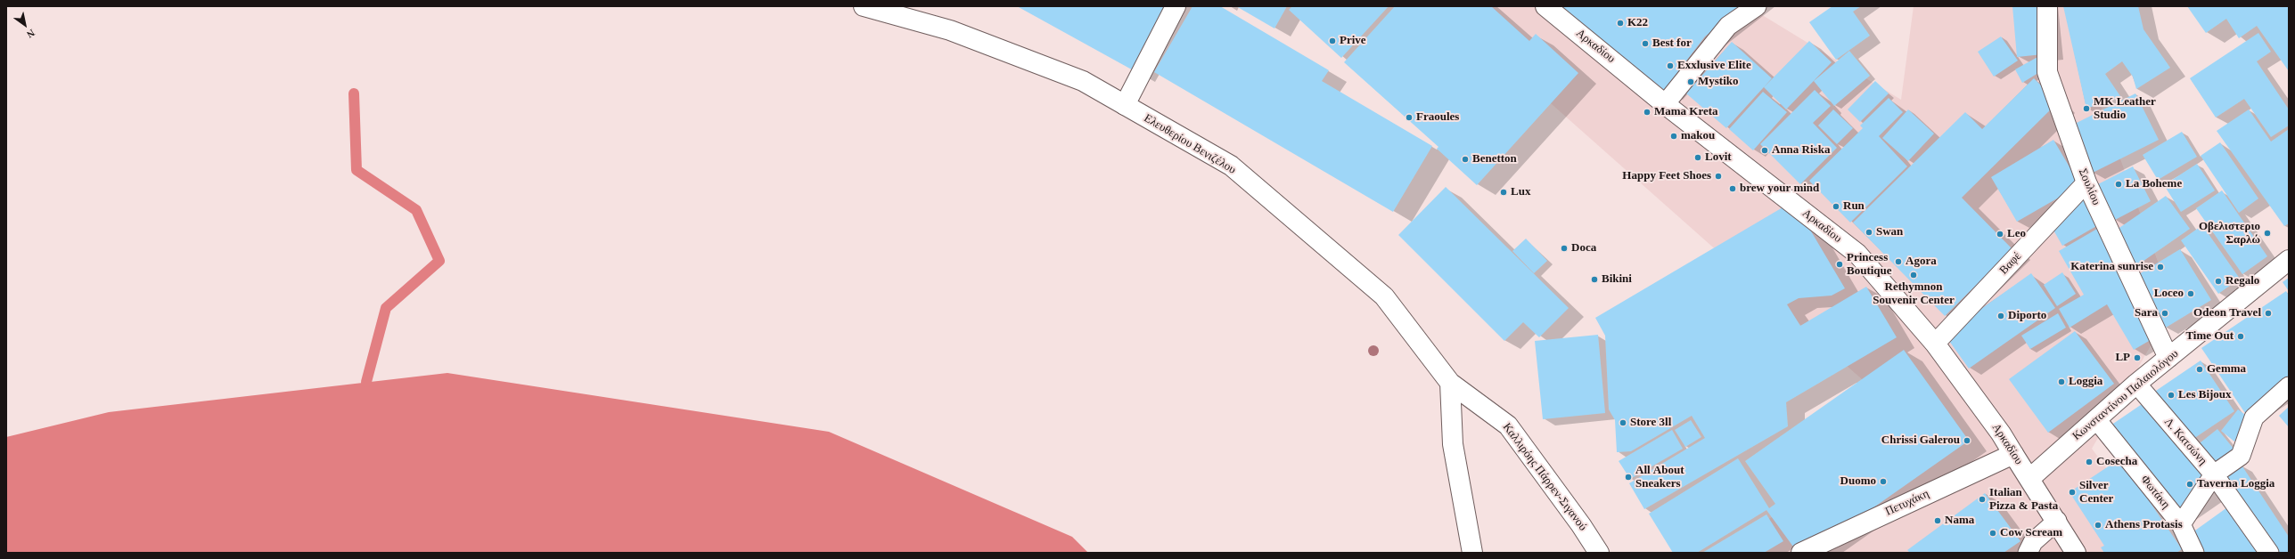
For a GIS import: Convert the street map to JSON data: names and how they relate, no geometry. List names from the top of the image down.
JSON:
{
  "streets": {
    "street": [
      "Αρκαδίου",
      "Ελευθερίου Βενιζέλου",
      "Σουλίου",
      "Κωνσταντίνου Παλαιολόγου",
      "Καλλιρόης Πάρρεν-Σιγανού",
      "Πετυχάκη"
    ],
    "lane": ["Βαφέ", "Λ. Κατσώνη", "Φωτάκη"]
  },
  "crossings": [
    ["Αρκαδίου", "Βαφέ"],
    ["Αρκαδίου", "Κωνσταντίνου Παλαιολόγου"],
    ["Αρκαδίου", "Πετυχάκη"],
    ["Ελευθερίου Βενιζέλου", "Καλλιρόης Πάρρεν-Σιγανού"],
    ["Σουλίου", "Βαφέ"],
    ["Σουλίου", "Κωνσταντίνου Παλαιολόγου"],
    ["Κωνσταντίνου Παλαιολόγου", "Λ. Κατσώνη"],
    ["Κωνσταντίνου Παλαιολόγου", "Φωτάκη"]
  ],
  "places": [
    "K22",
    "Prive",
    "Best for",
    "Exxlusive Elite",
    "Mystiko",
    "MK Leather Studio",
    "Mama Kreta",
    "Fraoules",
    "makou",
    "Anna Riska",
    "Lovit",
    "Benetton",
    "Happy Feet Shoes",
    "La Boheme",
    "brew your mind",
    "Lux",
    "Run",
    "Swan",
    "Οβελιστεριο Σαρλώ",
    "Leo",
    "Doca",
    "Agora",
    "Princess Boutique",
    "Katerina sunrise",
    "Rethymnon Souvenir Center",
    "Bikini",
    "Regalo",
    "Loceo",
    "Sara",
    "Odeon Travel",
    "Diporto",
    "Time Out",
    "LP",
    "Gemma",
    "Loggia",
    "Les Bijoux",
    "Store 3ll",
    "Chrissi Galerou",
    "Cosecha",
    "All About Sneakers",
    "Duomo",
    "Taverna Loggia",
    "Silver Center",
    "Italian Pizza & Pasta",
    "Nama",
    "Athens Protasis",
    "Cow Scream"
  ],
  "north": "bottom right"
}
